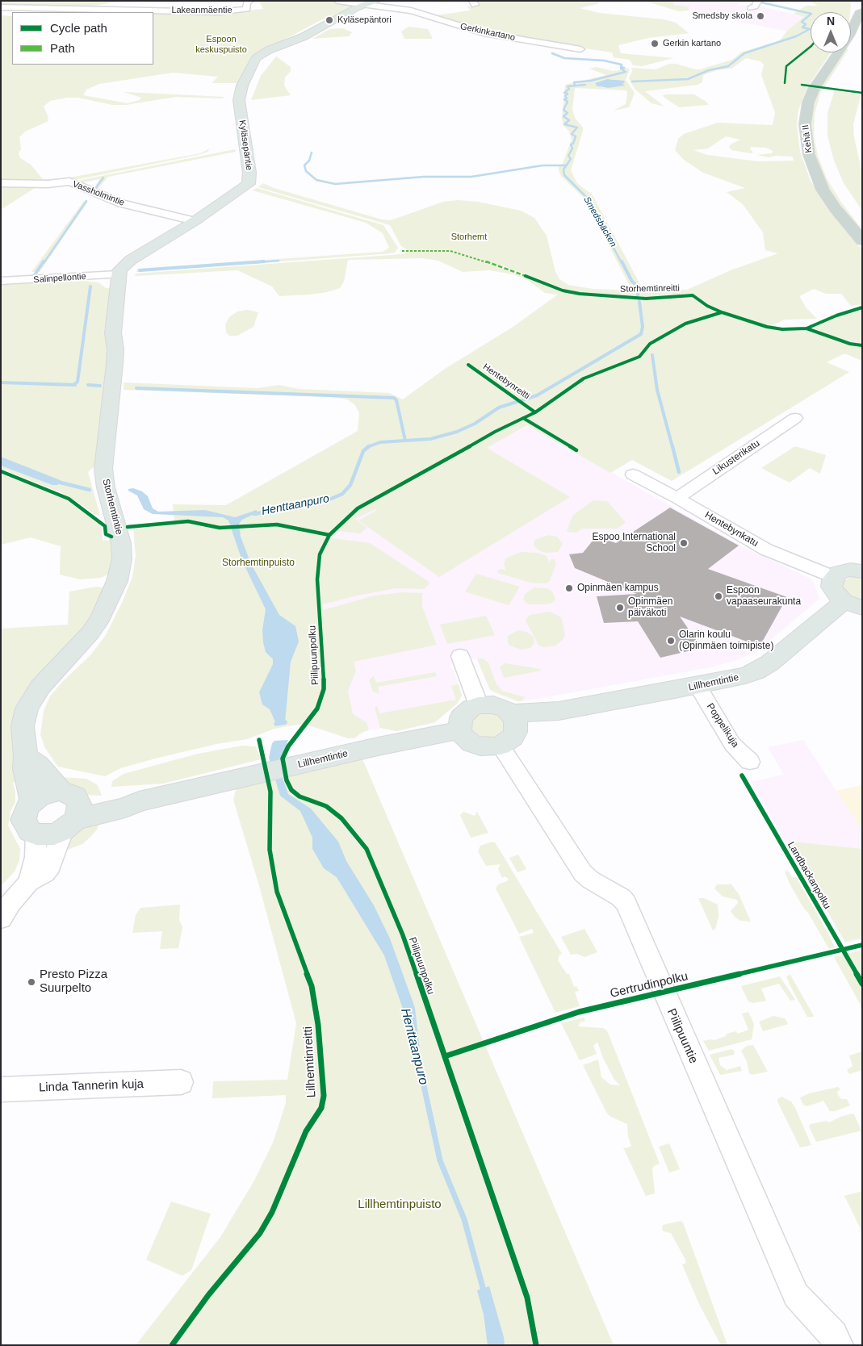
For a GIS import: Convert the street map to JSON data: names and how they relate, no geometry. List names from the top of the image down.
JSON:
{
  "streets": {
    "highway": ["Kehä II"],
    "main road": ["Kyläsepäntie", "Storhemtintie", "Lillhemtintie"],
    "street": [
      "Lakeanmäentie",
      "Gerkinkartano",
      "Vassholmintie",
      "Salinpellontie",
      "Likusterikatu",
      "Hentebynkatu",
      "Poppelikuja",
      "Piilipuuntie",
      "Linda Tannerin kuja"
    ],
    "cycle path": [
      "Storhemtinreitti",
      "Hentebynreitti",
      "Piilipuunpolku",
      "Landbackanpolku",
      "Gertrudinpolku",
      "Lilhemtinreitti"
    ]
  },
  "crossings": [
    ["Gerkinkartano", "Kyläsepäntie"],
    ["Kyläsepäntie", "Vassholmintie"],
    ["Kyläsepäntie", "Salinpellontie"],
    ["Kyläsepäntie", "Storhemtintie"],
    ["Salinpellontie", "Storhemtintie"],
    ["Likusterikatu", "Hentebynkatu"],
    ["Storhemtintie", "Lillhemtintie"],
    ["Lillhemtintie", "Poppelikuja"],
    ["Lillhemtintie", "Piilipuuntie"]
  ],
  "water": ["Smedsbäcken", "Henttaanpuro"],
  "parks": [
    "Espoon keskuspuisto",
    "Storhemt",
    "Storhemtinpuisto",
    "Lillhemtinpuisto"
  ],
  "places": [
    "Smedsby skola",
    "Kyläsepäntori",
    "Gerkin kartano",
    "Espoo International School",
    "Opinmäen kampus",
    "Espoon vapaaseurakunta",
    "Opinmäen päiväkoti",
    "Olarin koulu (Opinmäen toimipiste)",
    "Presto Pizza Suurpelto"
  ],
  "legend": ["Cycle path", "Path"],
  "north": "top"
}
